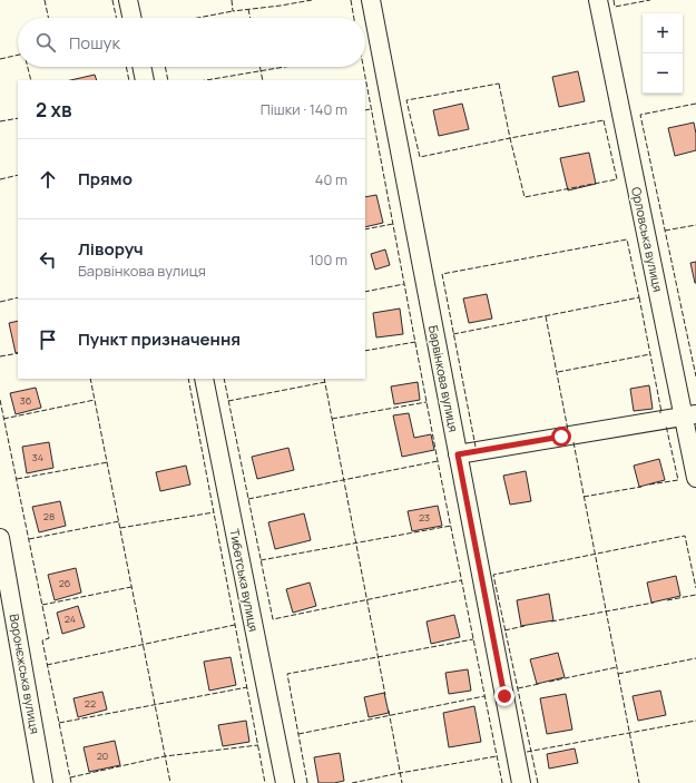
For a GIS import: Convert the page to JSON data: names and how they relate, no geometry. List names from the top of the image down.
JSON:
{
  "streets": {
    "street": [
      "Орловська вулиця",
      "Барвінкова вулиця",
      "Тибетська вулиця",
      "Воронєжська вулиця"
    ]
  },
  "house_numbers": [
    "36",
    "34",
    "28",
    "23",
    "26",
    "24",
    "22",
    "20"
  ],
  "page": {
    "map_buttons": ["+", "−"],
    "search": "Пошук",
    "heading": ["2 хв", "Пішки · 140 m"],
    "list": [
      ["Прямо", "40 m"],
      ["Ліворуч", "Барвінкова вулиця", "100 m"],
      "Пункт призначення"
    ]
  }
}
